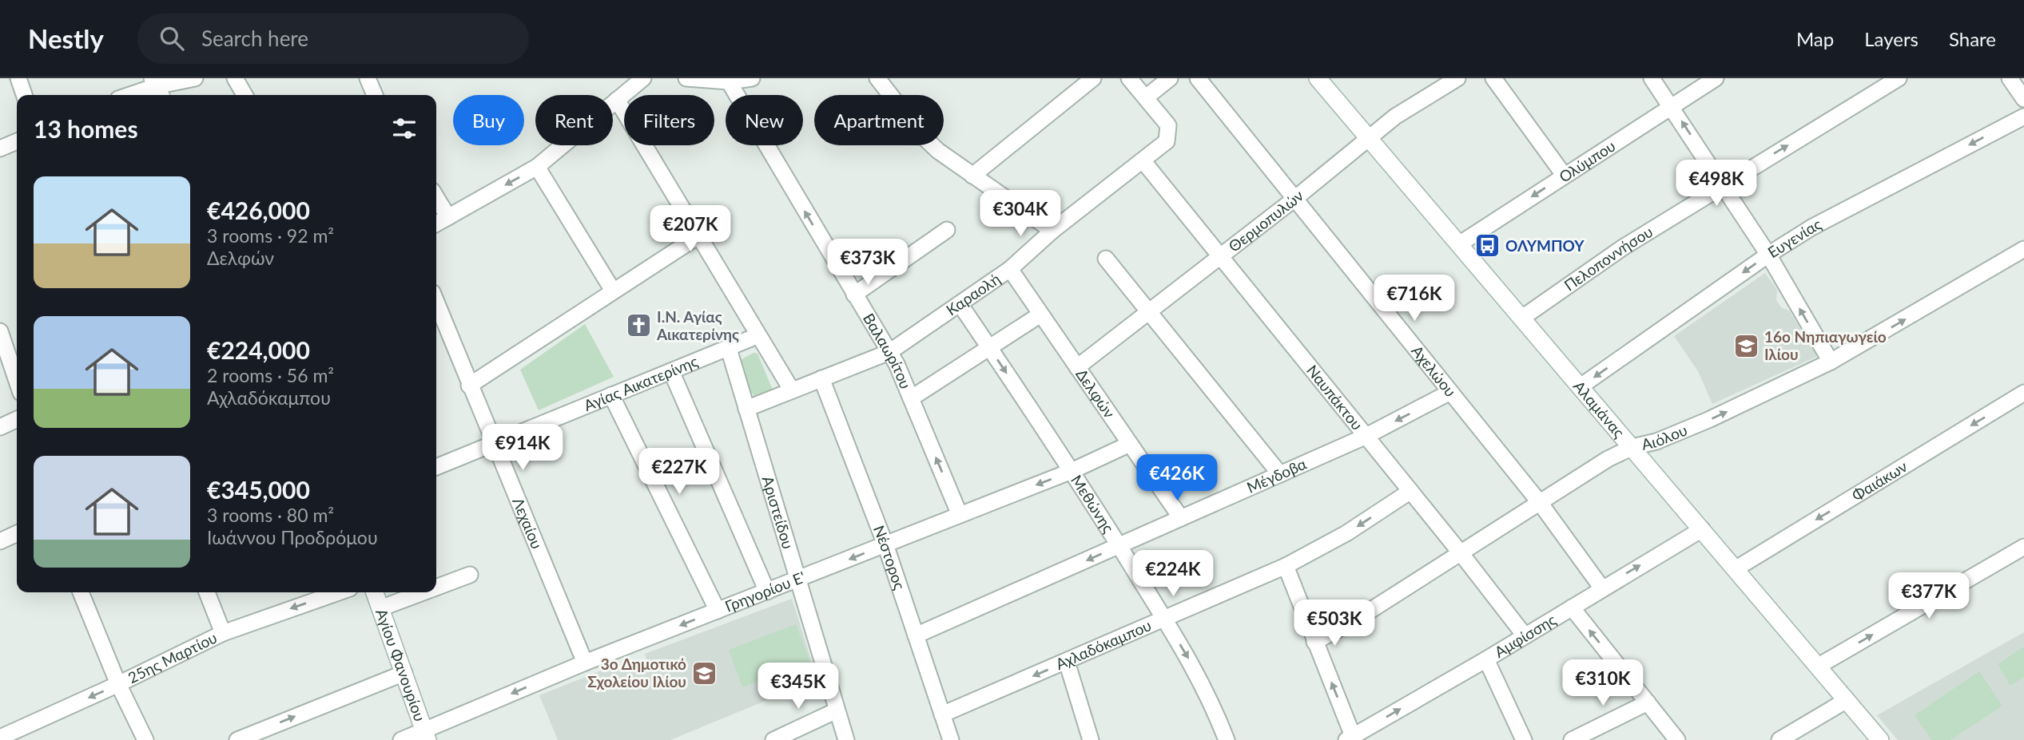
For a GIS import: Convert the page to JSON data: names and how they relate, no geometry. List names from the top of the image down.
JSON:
{
  "streets": {
    "street": [
      "Ολύμπου",
      "Θερμοπυλών",
      "Ευγενίας",
      "Πελοποννήσου",
      "Καραολή",
      "Βαλαωρίτου",
      "Αχελώου",
      "Αγίας Αικατερίνης",
      "Δελφών",
      "Ναυπάκτου",
      "Αλαμάνας",
      "Αιόλου",
      "Μέγδοβα",
      "Φαιάκων",
      "Μεθώνης",
      "Αριστείδου",
      "Λεχαίου",
      "Νέστορος",
      "Γρηγορίου Ε'",
      "Αμφίσσης",
      "Αχλαδόκαμπου",
      "25ης Μαρτίου",
      "Αγίου Φανουρίου"
    ]
  },
  "crossings": [
    ["Ολύμπου", "Αλαμάνας"],
    ["Θερμοπυλών", "Αχελώου"],
    ["Θερμοπυλών", "Δελφών"],
    ["Θερμοπυλών", "Ναυπάκτου"],
    ["Θερμοπυλών", "Αλαμάνας"],
    ["Ευγενίας", "Αλαμάνας"],
    ["Πελοποννήσου", "Αλαμάνας"],
    ["Καραολή", "Βαλαωρίτου"],
    ["Καραολή", "Δελφών"],
    ["Καραολή", "Ναυπάκτου"],
    ["Καραολή", "Μεθώνης"],
    ["Καραολή", "Αριστείδου"],
    ["Καραολή", "Νέστορος"],
    ["Βαλαωρίτου", "Γρηγορίου Ε'"],
    ["Αχελώου", "Αιόλου"],
    ["Αχελώου", "Μέγδοβα"],
    ["Αχελώου", "Αμφίσσης"],
    ["Αγίας Αικατερίνης", "Αριστείδου"],
    ["Αγίας Αικατερίνης", "Λεχαίου"],
    ["Δελφών", "Μέγδοβα"],
    ["Δελφών", "Γρηγορίου Ε'"],
    ["Ναυπάκτου", "Αιόλου"],
    ["Ναυπάκτου", "Μέγδοβα"],
    ["Ναυπάκτου", "Αμφίσσης"],
    ["Ναυπάκτου", "Αχλαδόκαμπου"],
    ["Αλαμάνας", "Αιόλου"],
    ["Αλαμάνας", "Φαιάκων"],
    ["Αλαμάνας", "Αμφίσσης"],
    ["Μέγδοβα", "Μεθώνης"],
    ["Μέγδοβα", "Νέστορος"],
    ["Μεθώνης", "Γρηγορίου Ε'"],
    ["Μεθώνης", "Αχλαδόκαμπου"],
    ["Αριστείδου", "Γρηγορίου Ε'"],
    ["Λεχαίου", "Γρηγορίου Ε'"],
    ["Νέστορος", "Γρηγορίου Ε'"],
    ["Νέστορος", "Αχλαδόκαμπου"],
    ["Γρηγορίου Ε'", "Αγίου Φανουρίου"]
  ],
  "one_way": [
    "Ολύμπου",
    "Ευγενίας",
    "Πελοποννήσου",
    "Αιόλου",
    "Μέγδοβα",
    "Γρηγορίου Ε'",
    "Αμφίσσης",
    "Αχλαδόκαμπου"
  ],
  "places": {
    "bus stop": ["ΟΛΥΜΠΟΥ"],
    "church": ["Ι.Ν. Αγίας Αικατερίνης"],
    "school or university": ["16ο Νηπιαγωγείο Ιλίου", "3ο Δημοτικό Σχολείου Ιλίου"]
  },
  "page": {
    "header": "Nestly",
    "search": "Search here",
    "nav": ["Map", "Layers", "Share"],
    "chip": [
      "Buy",
      "Rent",
      "Filters",
      "New",
      "Apartment"
    ],
    "heading": "13 homes",
    "price": [
      "€498K",
      "€304K",
      "€207K",
      "€373K",
      "€716K",
      "€914K",
      "€227K",
      "€426K",
      "€224K",
      "€377K",
      "€503K",
      "€310K",
      "€345K"
    ],
    "list": [
      {
        "name": "€426,000",
        "note": "3 rooms · 92 m² · Δελφών"
      },
      {
        "name": "€224,000",
        "note": "2 rooms · 56 m² · Αχλαδόκαμπου"
      },
      {
        "name": "€345,000",
        "note": "3 rooms · 80 m² · Ιωάννου Προδρόμου"
      }
    ]
  }
}
